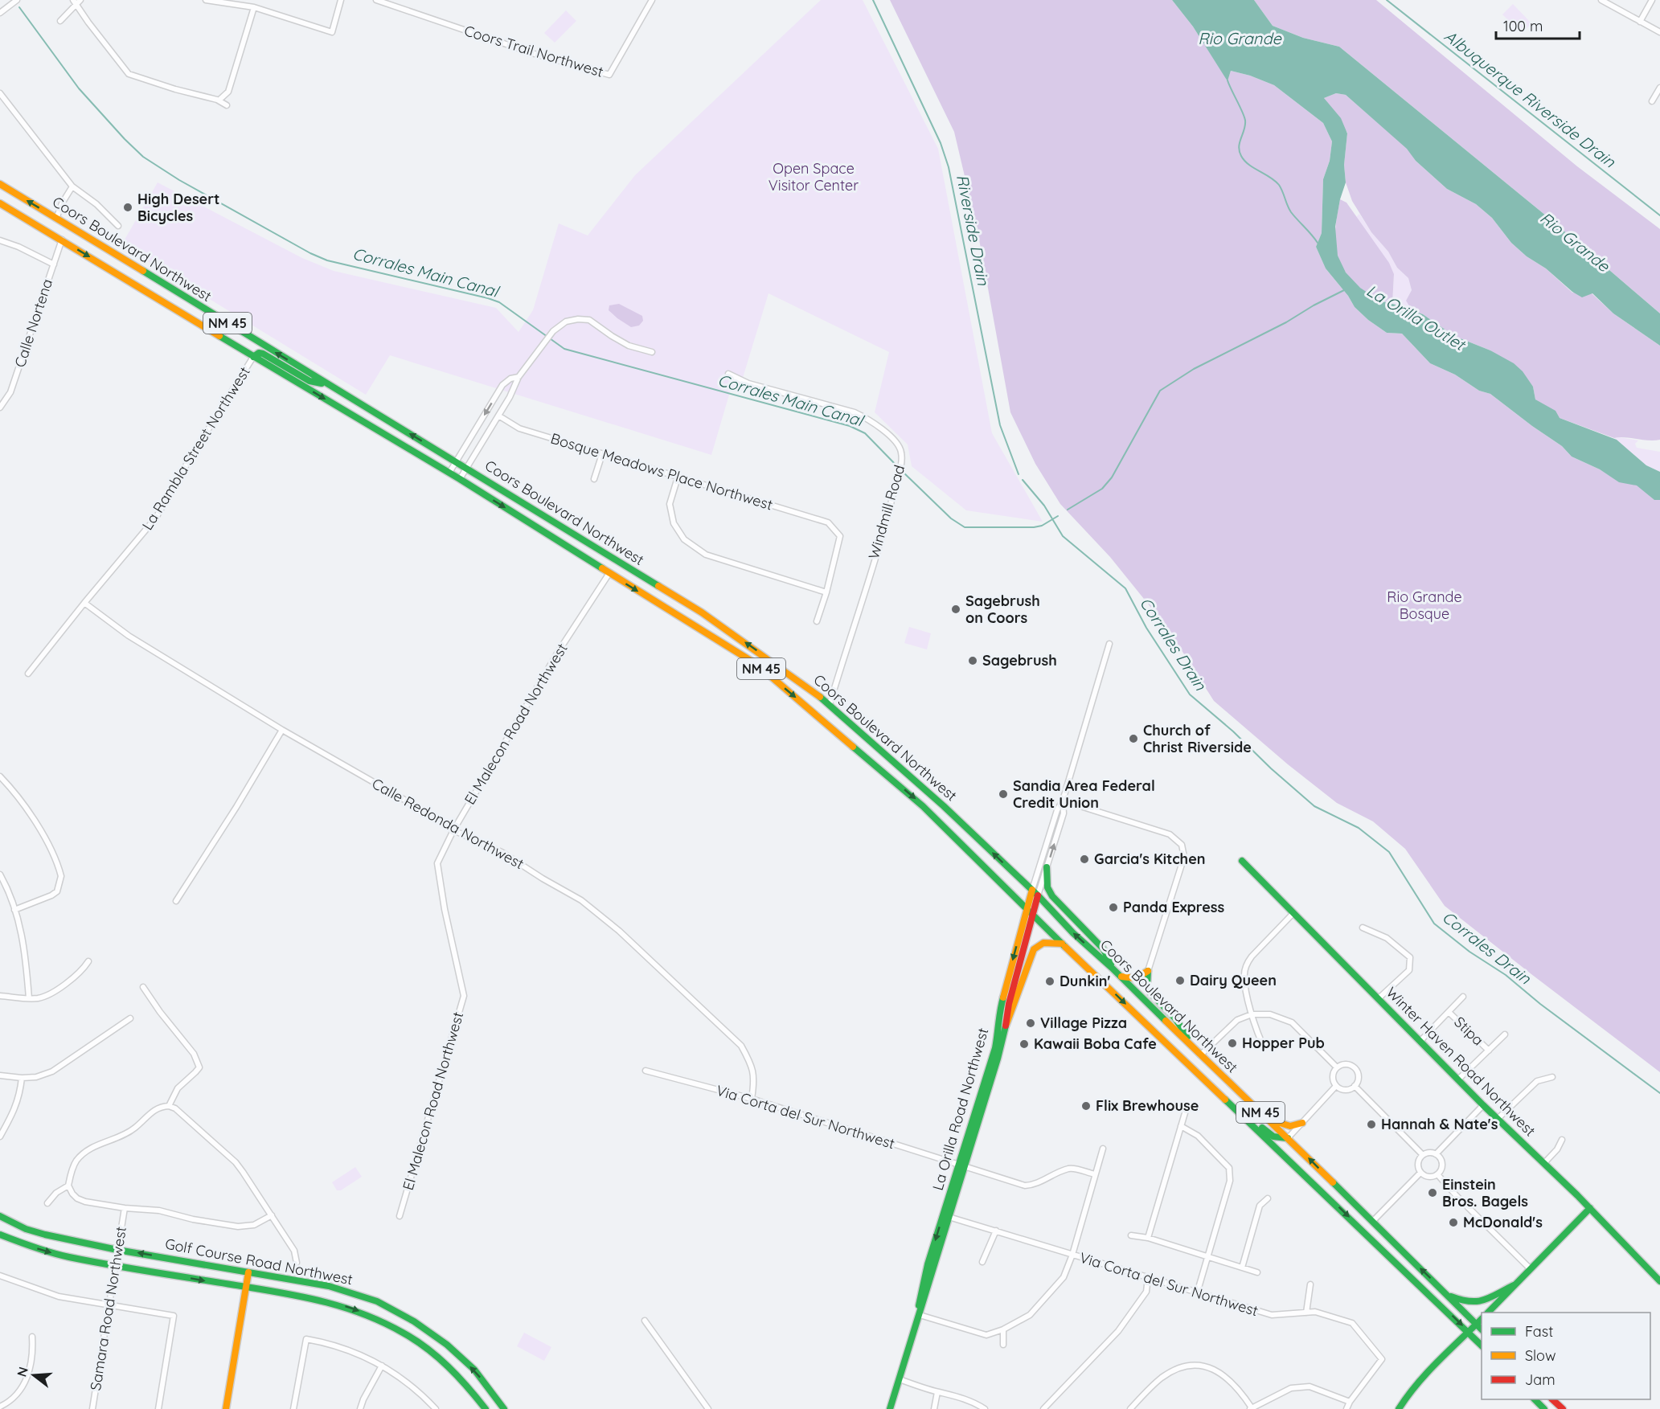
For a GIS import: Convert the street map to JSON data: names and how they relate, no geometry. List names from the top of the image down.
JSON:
{
  "streets": {
    "main road": [
      "Coors Boulevard Northwest",
      "NM 45",
      "Winter Haven Road Northwest",
      "La Orilla Road Northwest",
      "Golf Course Road Northwest"
    ],
    "street": [
      "Coors Trail Northwest",
      "Calle Nortena",
      "La Rambla Street Northwest",
      "Bosque Meadows Place Northwest",
      "Windmill Road",
      "El Malecon Road Northwest",
      "Calle Redonda Northwest",
      "Stipa",
      "Via Corta del Sur Northwest",
      "Samara Road Northwest"
    ]
  },
  "crossings": [
    ["Coors Boulevard Northwest", "La Rambla Street Northwest"],
    ["Coors Boulevard Northwest", "Windmill Road"],
    ["Coors Boulevard Northwest", "El Malecon Road Northwest"],
    ["Coors Boulevard Northwest", "La Orilla Road Northwest"],
    ["La Rambla Street Northwest", "Calle Redonda Northwest"],
    ["El Malecon Road Northwest", "Calle Redonda Northwest"],
    ["Calle Redonda Northwest", "Via Corta del Sur Northwest"],
    ["La Orilla Road Northwest", "Via Corta del Sur Northwest"],
    ["Golf Course Road Northwest", "Samara Road Northwest"]
  ],
  "water": [
    "Rio Grande",
    "Albuquerque Riverside Drain",
    "Riverside Drain",
    "Corrales Main Canal",
    "La Orilla Outlet",
    "Corrales Drain"
  ],
  "parks": ["Open Space Visitor Center", "Rio Grande Bosque"],
  "places": [
    "High Desert Bicycles",
    "Sagebrush on Coors",
    "Sagebrush",
    "Church of Christ Riverside",
    "Sandia Area Federal Credit Union",
    "Garcia's Kitchen",
    "Panda Express",
    "Dairy Queen",
    "Dunkin'",
    "Village Pizza",
    "Hopper Pub",
    "Kawaii Boba Cafe",
    "Flix Brewhouse",
    "Hannah & Nate's",
    "Einstein Bros. Bagels",
    "McDonald's"
  ],
  "legend": ["Fast", "Slow", "Jam"],
  "scale_bar": "100 m",
  "north": "left"
}
